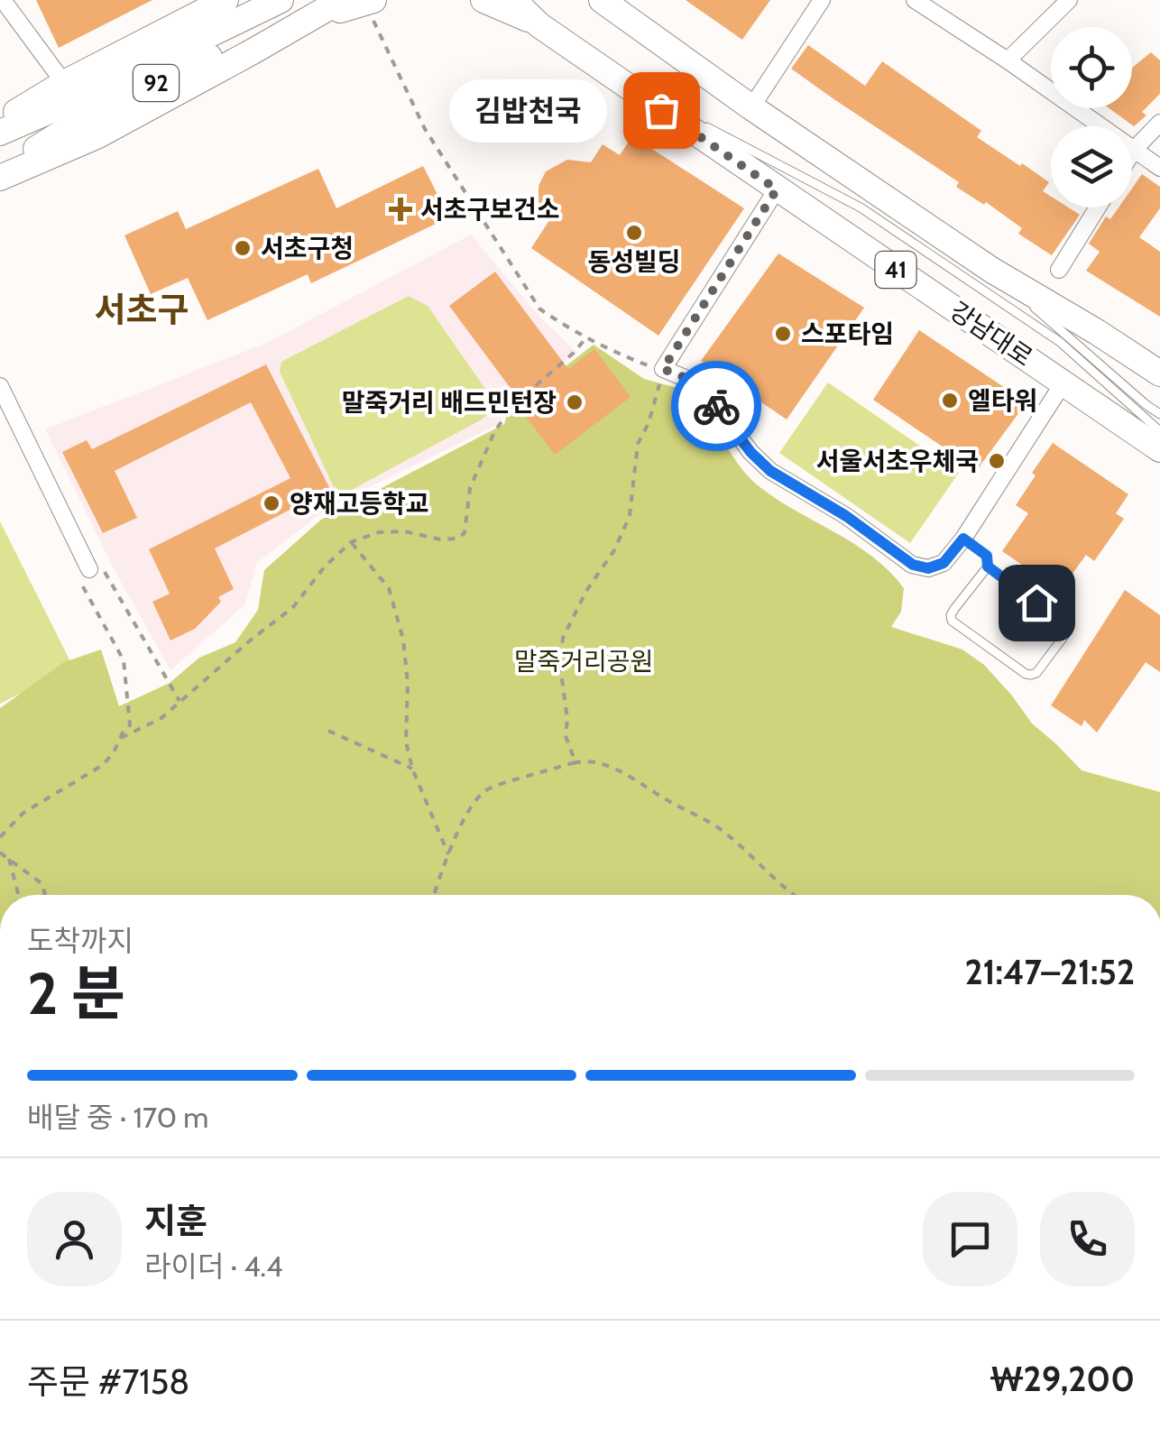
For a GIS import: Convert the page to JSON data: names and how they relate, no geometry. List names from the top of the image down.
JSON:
{
  "streets": {
    "main road": ["92", "41", "강남대로"]
  },
  "districts": ["서초구"],
  "parks": ["말죽거리공원"],
  "places": {
    "other": [
      "김밥천국",
      "동성빌딩",
      "서초구청",
      "스포타임",
      "엘타워",
      "말죽거리 배드민턴장",
      "서울서초우체국",
      "양재고등학교"
    ],
    "health": ["서초구보건소"]
  },
  "page": {
    "bubble": "김밥천국",
    "heading": ["2 분", "도착까지", "21:47–21:52"],
    "panel": [
      "지훈",
      "라이더 · 4.4",
      "주문 #7158",
      "₩29,200"
    ],
    "bar": "배달 중 · 170 m"
  }
}
